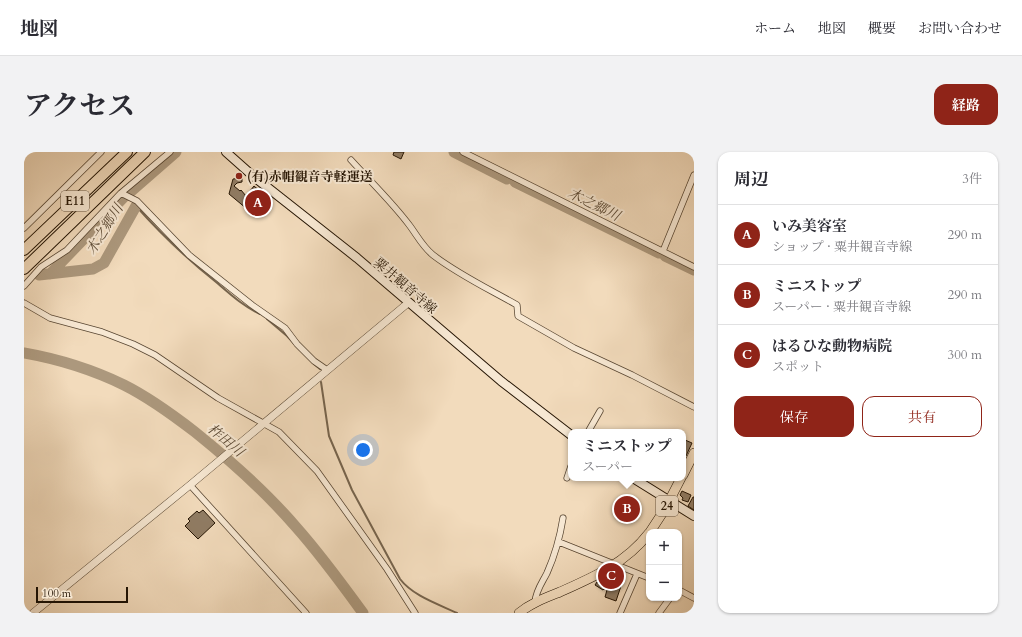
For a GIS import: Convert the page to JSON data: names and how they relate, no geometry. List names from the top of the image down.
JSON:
{
  "streets": {
    "highway": ["E11"],
    "main road": ["粟井観音寺線", "24"]
  },
  "water": ["木之郷川", "柞田川"],
  "places": ["(有)赤帽観音寺軽運送"],
  "scale_bar": "100 m",
  "page": {
    "header": "地図",
    "nav": [
      "ホーム",
      "地図",
      "概要",
      "お問い合わせ"
    ],
    "title": "アクセス",
    "buttons": [
      "経路",
      ["保存", "共有"]
    ],
    "heading": ["周辺", "3件"],
    "pins": ["A", "B", "C"],
    "list": [
      {
        "mark": "A",
        "name": "いみ美容室",
        "note": "ショップ · 粟井観音寺線",
        "value": "290 m"
      },
      {
        "mark": "B",
        "name": "ミニストップ",
        "note": "スーパー · 粟井観音寺線",
        "value": "290 m"
      },
      {
        "mark": "C",
        "name": "はるひな動物病院",
        "note": "スポット",
        "value": "300 m"
      }
    ],
    "popup": ["ミニストップ", "スーパー"],
    "map_buttons": ["+", "−"],
    "scale": "100 m"
  }
}
